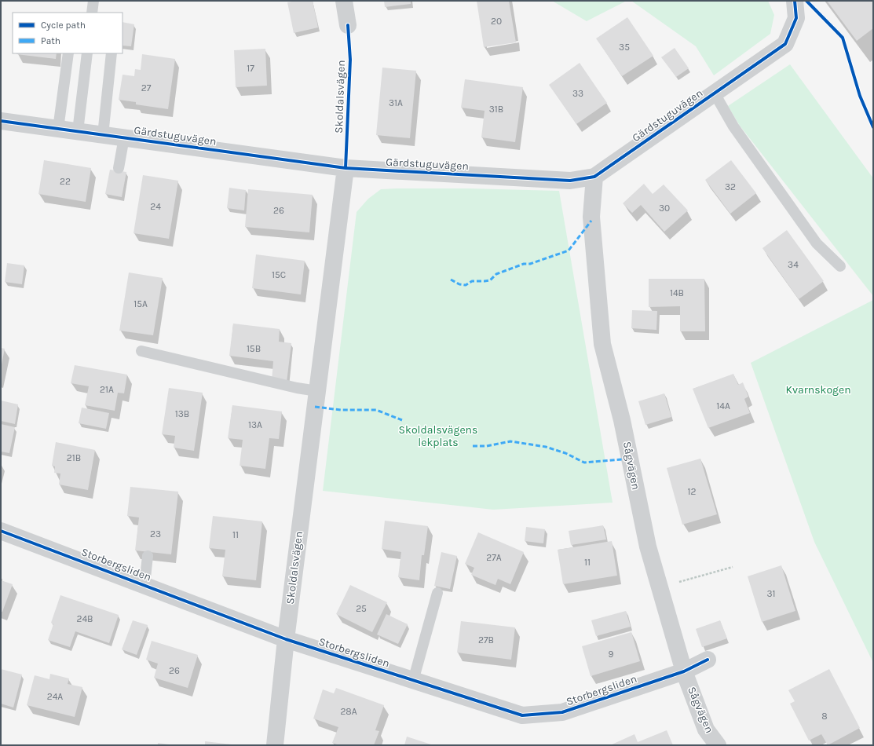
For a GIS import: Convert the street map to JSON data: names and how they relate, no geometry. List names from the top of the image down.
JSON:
{
  "streets": {
    "street": [
      "Skoldalsvägen",
      "Gärdstuguvägen",
      "Sågvägen",
      "Storbergsliden"
    ]
  },
  "crossings": [
    ["Skoldalsvägen", "Gärdstuguvägen"],
    ["Skoldalsvägen", "Storbergsliden"],
    ["Gärdstuguvägen", "Sågvägen"],
    ["Sågvägen", "Storbergsliden"]
  ],
  "parks": ["Kvarnskogen", "Skoldalsvägens lekplats"],
  "house_numbers": [
    "20",
    "35",
    "17",
    "27",
    "33",
    "31A",
    "31B",
    "22",
    "32",
    "24",
    "30",
    "26",
    "34",
    "15C",
    "14B",
    "15A",
    "15B",
    "21A",
    "14A",
    "13B",
    "13A",
    "21B",
    "12",
    "23",
    "11",
    "27A",
    "11",
    "31",
    "25",
    "24B",
    "27B",
    "9",
    "26",
    "24A",
    "28A",
    "8"
  ],
  "legend": ["Cycle path", "Path"]
}
